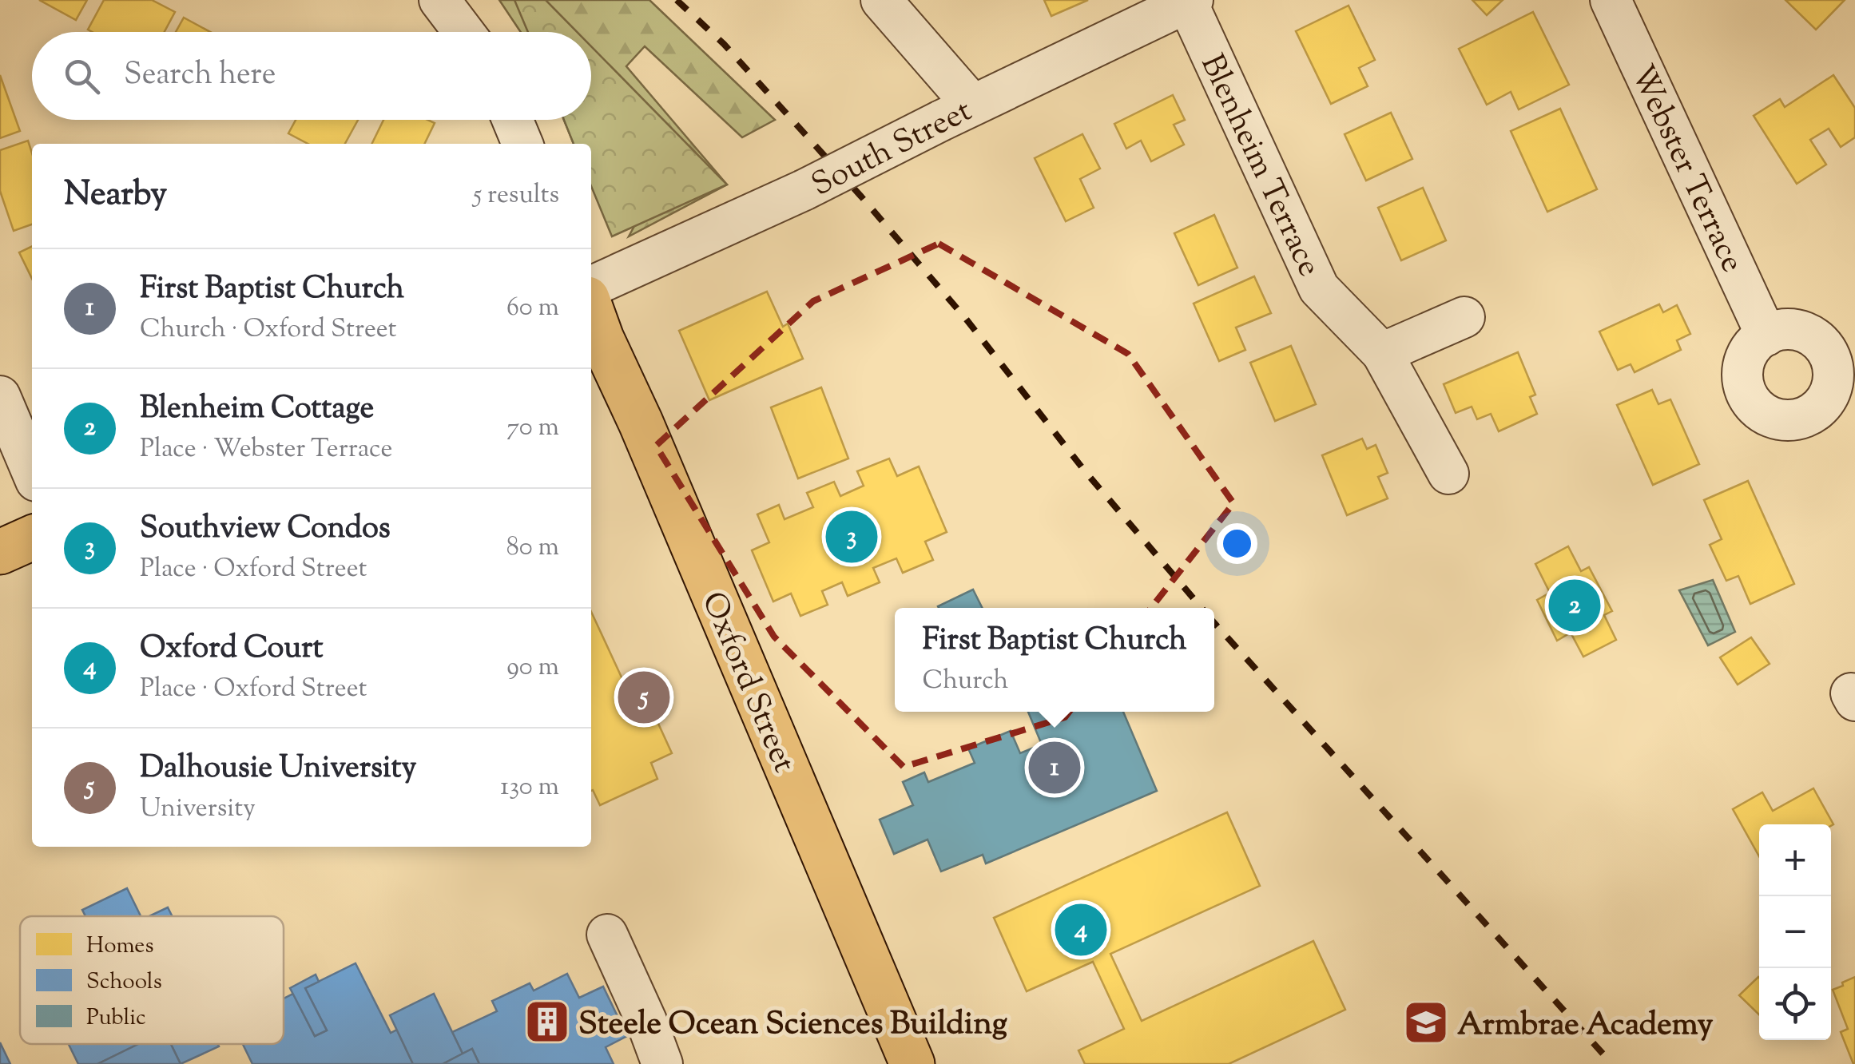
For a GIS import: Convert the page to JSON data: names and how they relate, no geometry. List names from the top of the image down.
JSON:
{
  "streets": {
    "main road": ["Oxford Street"],
    "street": ["South Street", "Blenheim Terrace", "Webster Terrace"]
  },
  "crossings": [
    ["South Street", "Blenheim Terrace"]
  ],
  "places": {
    "building": ["Steele Ocean Sciences Building"],
    "school or university": ["Armbrae Academy"]
  },
  "legend": ["Homes", "Schools", "Public"],
  "page": {
    "search": "Search here",
    "heading": ["Nearby", "5 results"],
    "list": [
      {
        "mark": "1",
        "name": "First Baptist Church",
        "note": "Church · Oxford Street",
        "value": "60 m"
      },
      {
        "mark": "2",
        "name": "Blenheim Cottage",
        "note": "Place · Webster Terrace",
        "value": "70 m"
      },
      {
        "mark": "3",
        "name": "Southview Condos",
        "note": "Place · Oxford Street",
        "value": "80 m"
      },
      {
        "mark": "4",
        "name": "Oxford Court",
        "note": "Place · Oxford Street",
        "value": "90 m"
      },
      {
        "mark": "5",
        "name": "Dalhousie University",
        "note": "University",
        "value": "130 m"
      }
    ],
    "pins": [
      "3",
      "2",
      "5",
      "1",
      "4"
    ],
    "popup": ["First Baptist Church", "Church"],
    "map_buttons": ["+", "−"]
  }
}
